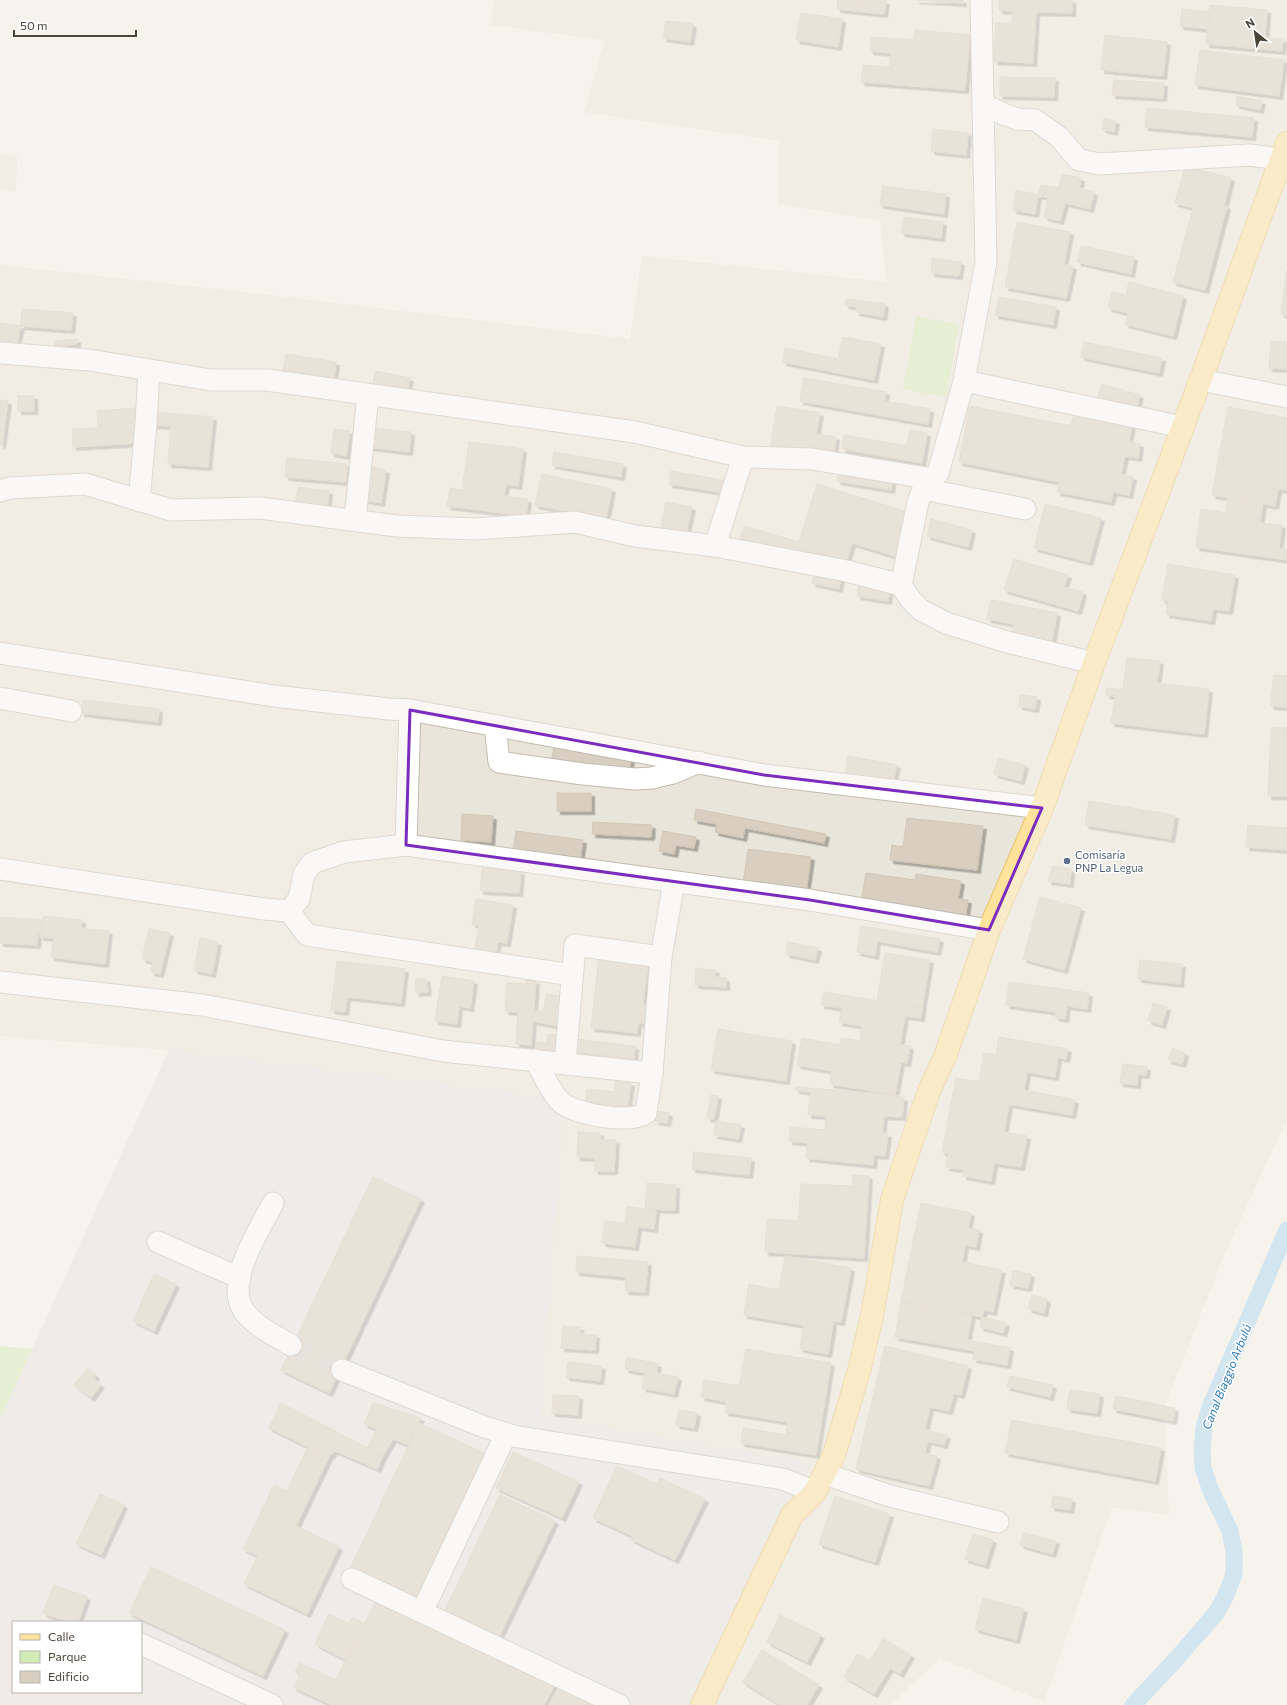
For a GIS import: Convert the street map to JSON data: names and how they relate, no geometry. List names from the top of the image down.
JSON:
{
  "water": ["Canal Biaggio Arbulú"],
  "places": ["Comisaría PNP La Legua"],
  "legend": ["Calle", "Parque", "Edificio"],
  "scale_bar": "50 m",
  "north": "top left"
}
